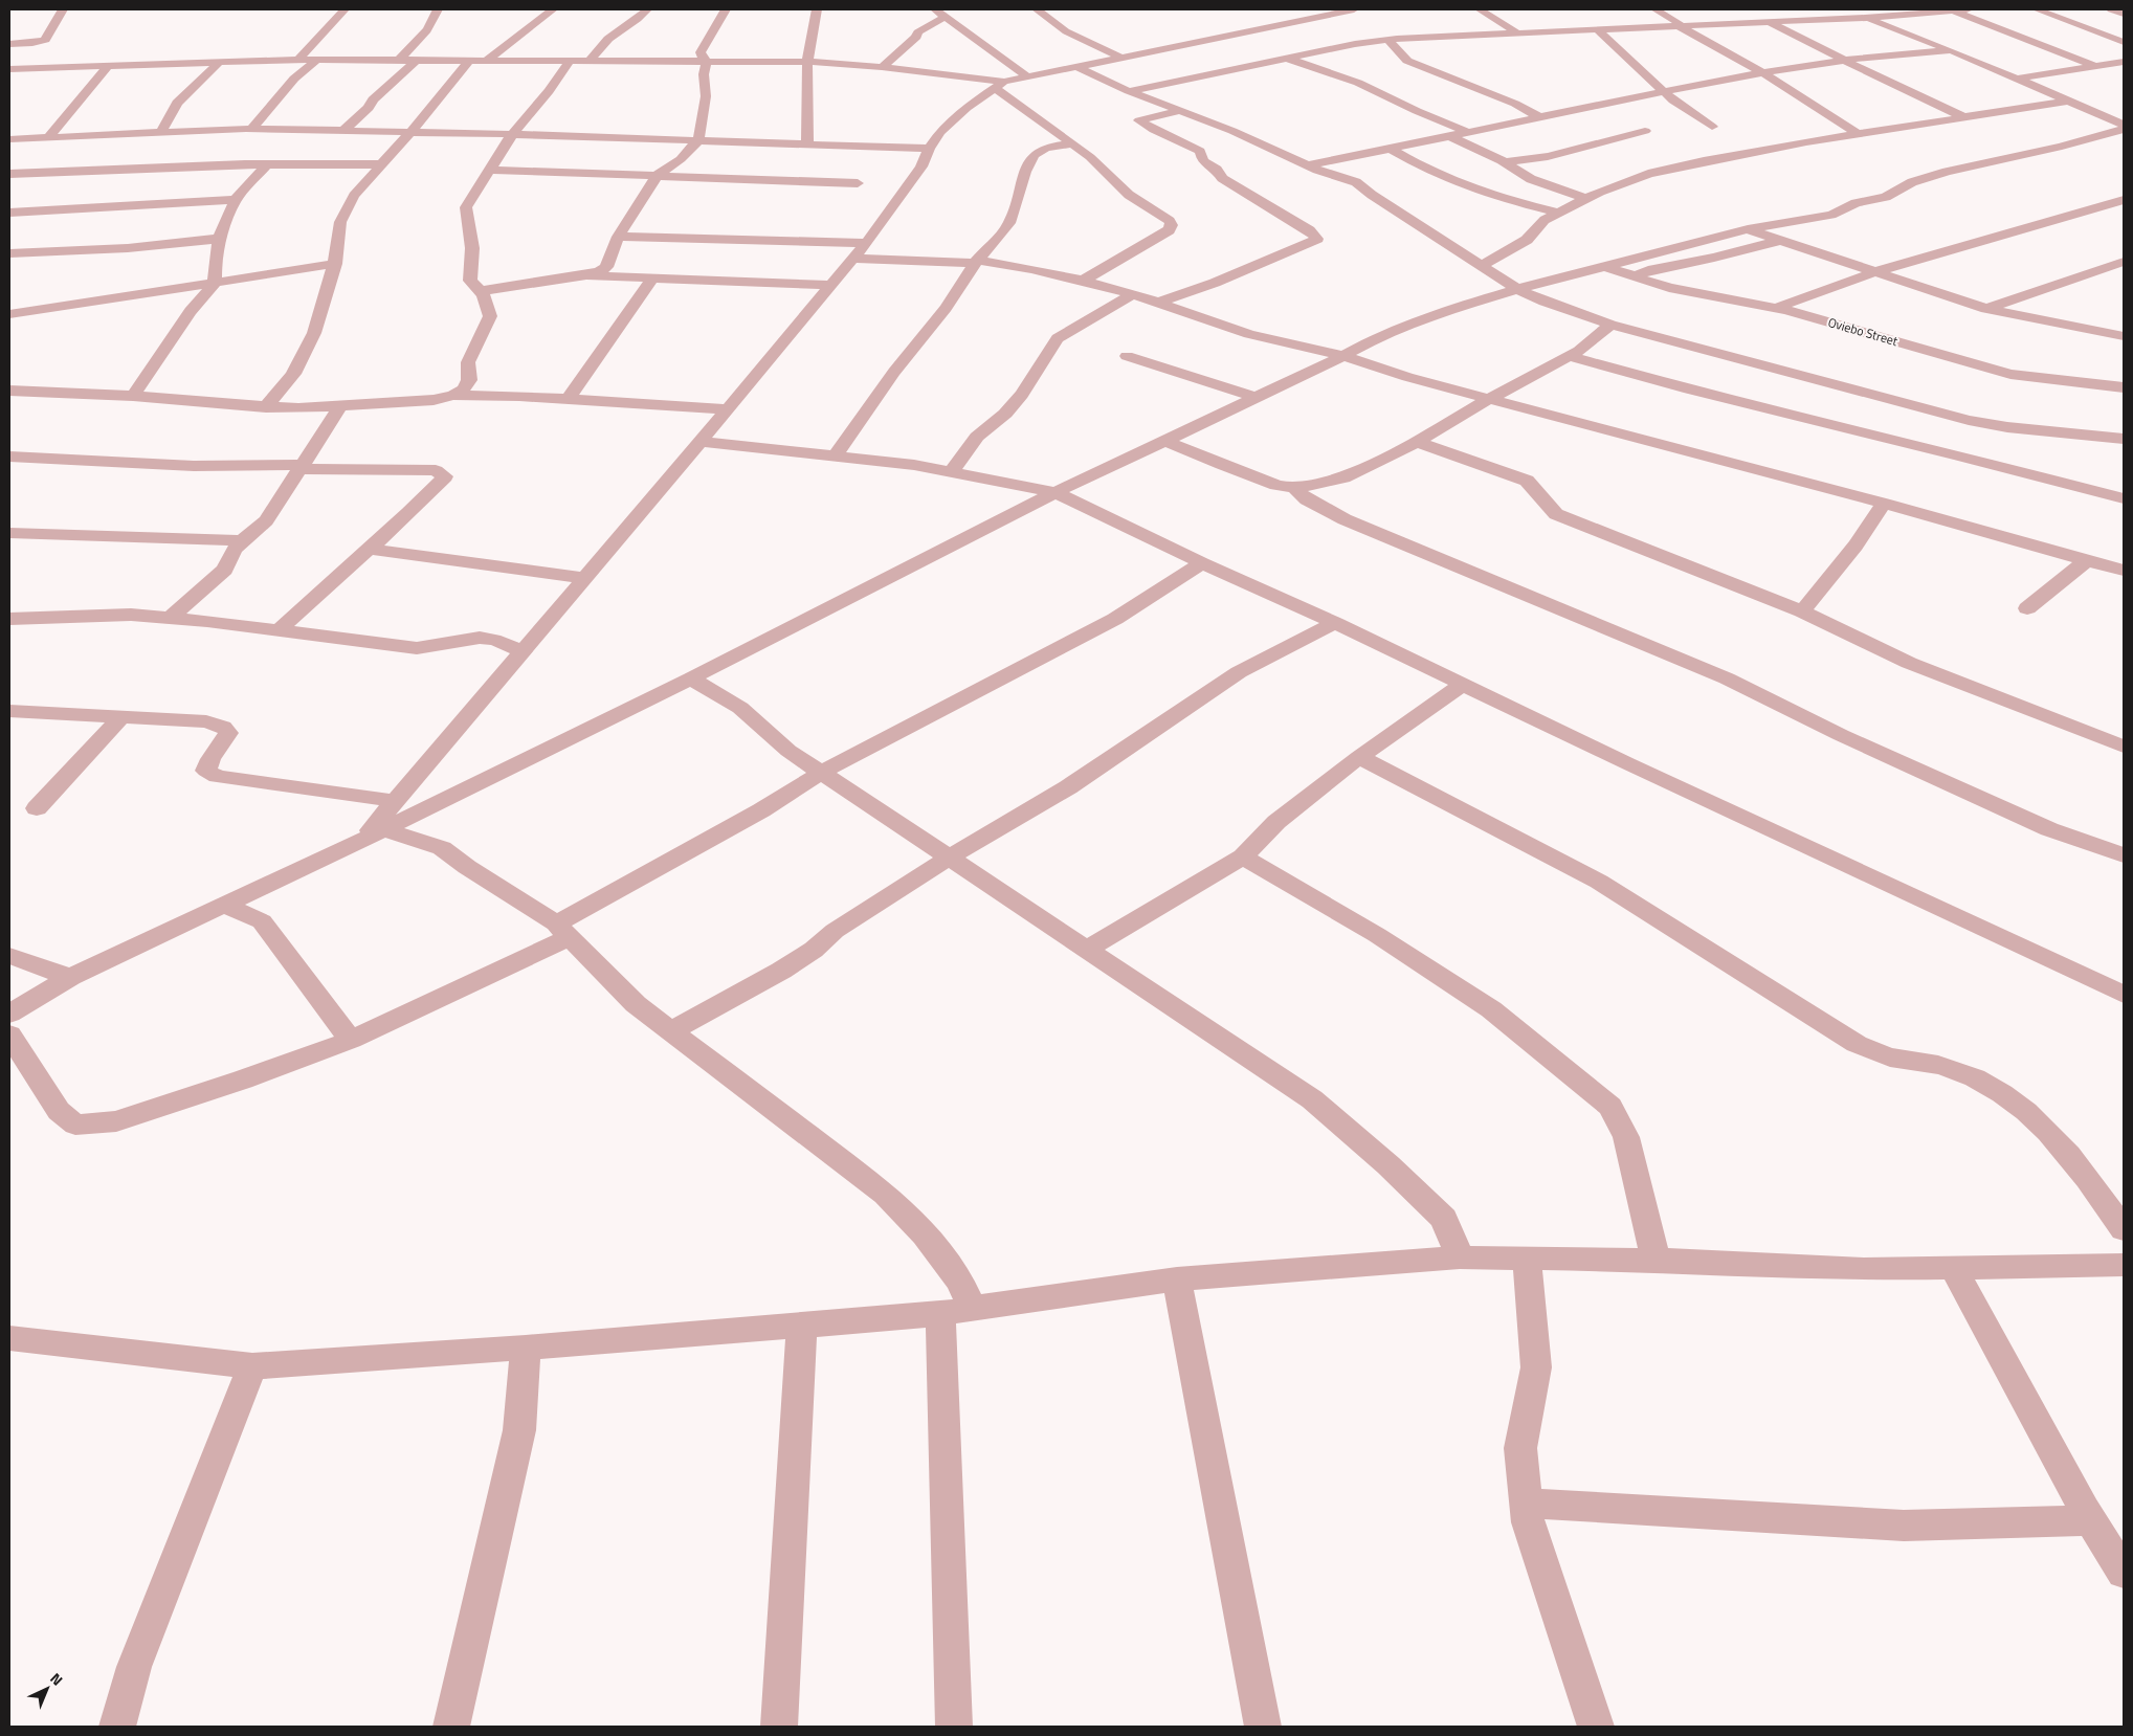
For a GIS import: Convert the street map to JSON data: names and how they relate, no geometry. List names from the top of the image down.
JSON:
{
  "streets": {
    "street": ["Oviebo Street"]
  },
  "north": "top right"
}
